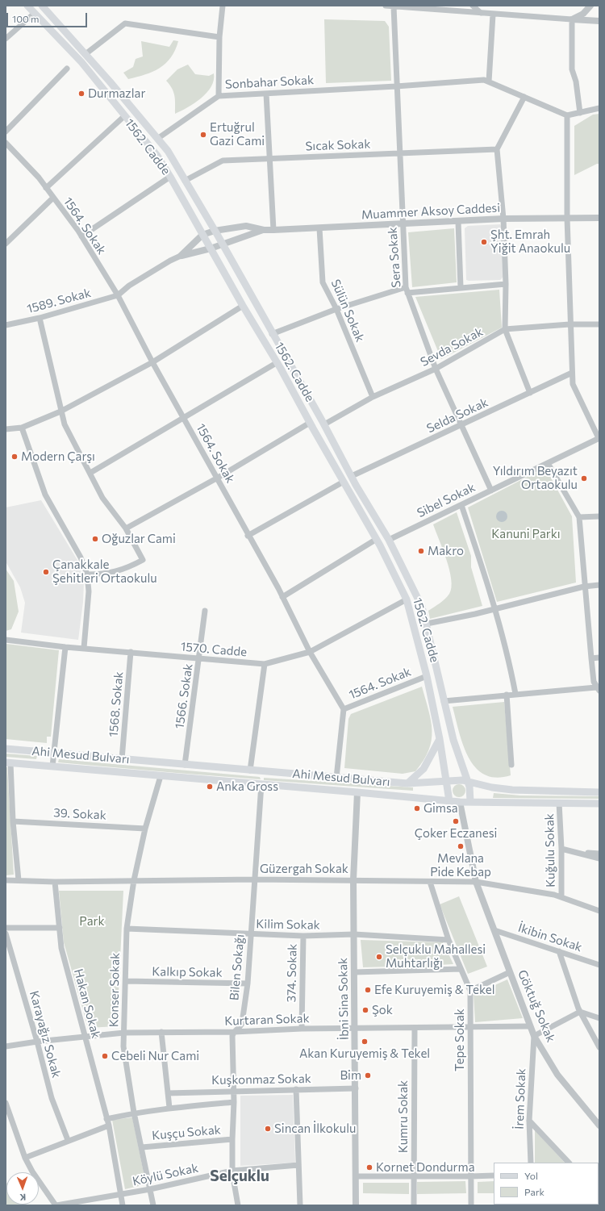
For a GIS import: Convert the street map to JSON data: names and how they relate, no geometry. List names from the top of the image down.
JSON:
{
  "streets": {
    "main road": ["1562. Cadde", "Ahi Mesud Bulvarı"],
    "street": [
      "Sonbahar Sokak",
      "Sıcak Sokak",
      "Muammer Aksoy Caddesi",
      "1564. Sokak",
      "Sera Sokak",
      "1589. Sokak",
      "Sülün Sokak",
      "Sevda Sokak",
      "Selda Sokak",
      "Sibel Sokak",
      "1570. Cadde",
      "1566. Sokak",
      "1568. Sokak",
      "39. Sokak",
      "Kuğulu Sokak",
      "Güzergah Sokak",
      "Kilim Sokak",
      "İkibin Sokak",
      "Bilen Sokağı",
      "Kalkıp Sokak",
      "374. Sokak",
      "Konser Sokak",
      "İbni Sina Sokak",
      "Hakan Sokak",
      "Göktuğ Sokak",
      "Kurtaran Sokak",
      "Karayağız Sokak",
      "Tepe Sokak",
      "Kuşkonmaz Sokak",
      "İrem Sokak",
      "Kumru Sokak",
      "Kuşçu Sokak",
      "Köylü Sokak"
    ]
  },
  "crossings": [
    ["Sonbahar Sokak", "1562. Cadde"],
    ["Sonbahar Sokak", "Sera Sokak"],
    ["Sıcak Sokak", "1562. Cadde"],
    ["Sıcak Sokak", "Sera Sokak"],
    ["1562. Cadde", "1564. Sokak"],
    ["1562. Cadde", "Sevda Sokak"],
    ["1562. Cadde", "Selda Sokak"],
    ["1562. Cadde", "Sibel Sokak"],
    ["1562. Cadde", "1570. Cadde"],
    ["1562. Cadde", "Ahi Mesud Bulvarı"],
    ["Muammer Aksoy Caddesi", "Sera Sokak"],
    ["Muammer Aksoy Caddesi", "Sülün Sokak"],
    ["1564. Sokak", "1589. Sokak"],
    ["1564. Sokak", "1570. Cadde"],
    ["Sera Sokak", "Sevda Sokak"],
    ["Sera Sokak", "Selda Sokak"],
    ["Sera Sokak", "Sibel Sokak"],
    ["Sülün Sokak", "Sevda Sokak"],
    ["1570. Cadde", "1566. Sokak"],
    ["1570. Cadde", "1568. Sokak"],
    ["1566. Sokak", "Ahi Mesud Bulvarı"],
    ["1568. Sokak", "Ahi Mesud Bulvarı"],
    ["Ahi Mesud Bulvarı", "Kuğulu Sokak"],
    ["Ahi Mesud Bulvarı", "Bilen Sokağı"],
    ["Ahi Mesud Bulvarı", "Konser Sokak"],
    ["Ahi Mesud Bulvarı", "İbni Sina Sokak"],
    ["Ahi Mesud Bulvarı", "Göktuğ Sokak"],
    ["39. Sokak", "Konser Sokak"],
    ["Kuğulu Sokak", "Güzergah Sokak"],
    ["Güzergah Sokak", "Bilen Sokağı"],
    ["Güzergah Sokak", "Konser Sokak"],
    ["Güzergah Sokak", "İbni Sina Sokak"],
    ["Güzergah Sokak", "Hakan Sokak"],
    ["Güzergah Sokak", "Göktuğ Sokak"],
    ["Güzergah Sokak", "Tepe Sokak"],
    ["Kilim Sokak", "Bilen Sokağı"],
    ["Kilim Sokak", "374. Sokak"],
    ["Kilim Sokak", "Konser Sokak"],
    ["Kilim Sokak", "İbni Sina Sokak"],
    ["Kilim Sokak", "Tepe Sokak"],
    ["İkibin Sokak", "Göktuğ Sokak"],
    ["Bilen Sokağı", "Kalkıp Sokak"],
    ["Bilen Sokağı", "Kurtaran Sokak"],
    ["Kalkıp Sokak", "Konser Sokak"],
    ["374. Sokak", "Kurtaran Sokak"],
    ["Konser Sokak", "Kurtaran Sokak"],
    ["Konser Sokak", "Kuşçu Sokak"],
    ["Konser Sokak", "Köylü Sokak"],
    ["İbni Sina Sokak", "Kurtaran Sokak"],
    ["İbni Sina Sokak", "Kuşkonmaz Sokak"],
    ["Hakan Sokak", "Kurtaran Sokak"],
    ["Hakan Sokak", "Köylü Sokak"],
    ["Göktuğ Sokak", "Kurtaran Sokak"],
    ["Göktuğ Sokak", "İrem Sokak"],
    ["Kurtaran Sokak", "Karayağız Sokak"],
    ["Kurtaran Sokak", "Tepe Sokak"],
    ["Kurtaran Sokak", "Kumru Sokak"]
  ],
  "districts": ["Selçuklu"],
  "parks": ["Kanuni Parkı", "Park"],
  "places": [
    "Durmazlar",
    "Ertuğrul Gazi Cami",
    "Şht. Emrah Yiğit Anaokulu",
    "Modern Çarşı",
    "Yıldırım Beyazıt Ortaokulu",
    "Oğuzlar Cami",
    "Makro",
    "Çanakkale Şehitleri Ortaokulu",
    "Anka Gross",
    "Gimsa",
    "Çoker Eczanesi",
    "Mevlana Pide Kebap",
    "Selçuklu Mahallesi Muhtarlığı",
    "Efe Kuruyemiş & Tekel",
    "Şok",
    "Akan Kuruyemiş & Tekel",
    "Cebeli Nur Cami",
    "Bim",
    "Sincan İlkokulu",
    "Kornet Dondurma"
  ],
  "legend": ["Yol", "Park"],
  "scale_bar": "100 m",
  "north": "bottom"
}
